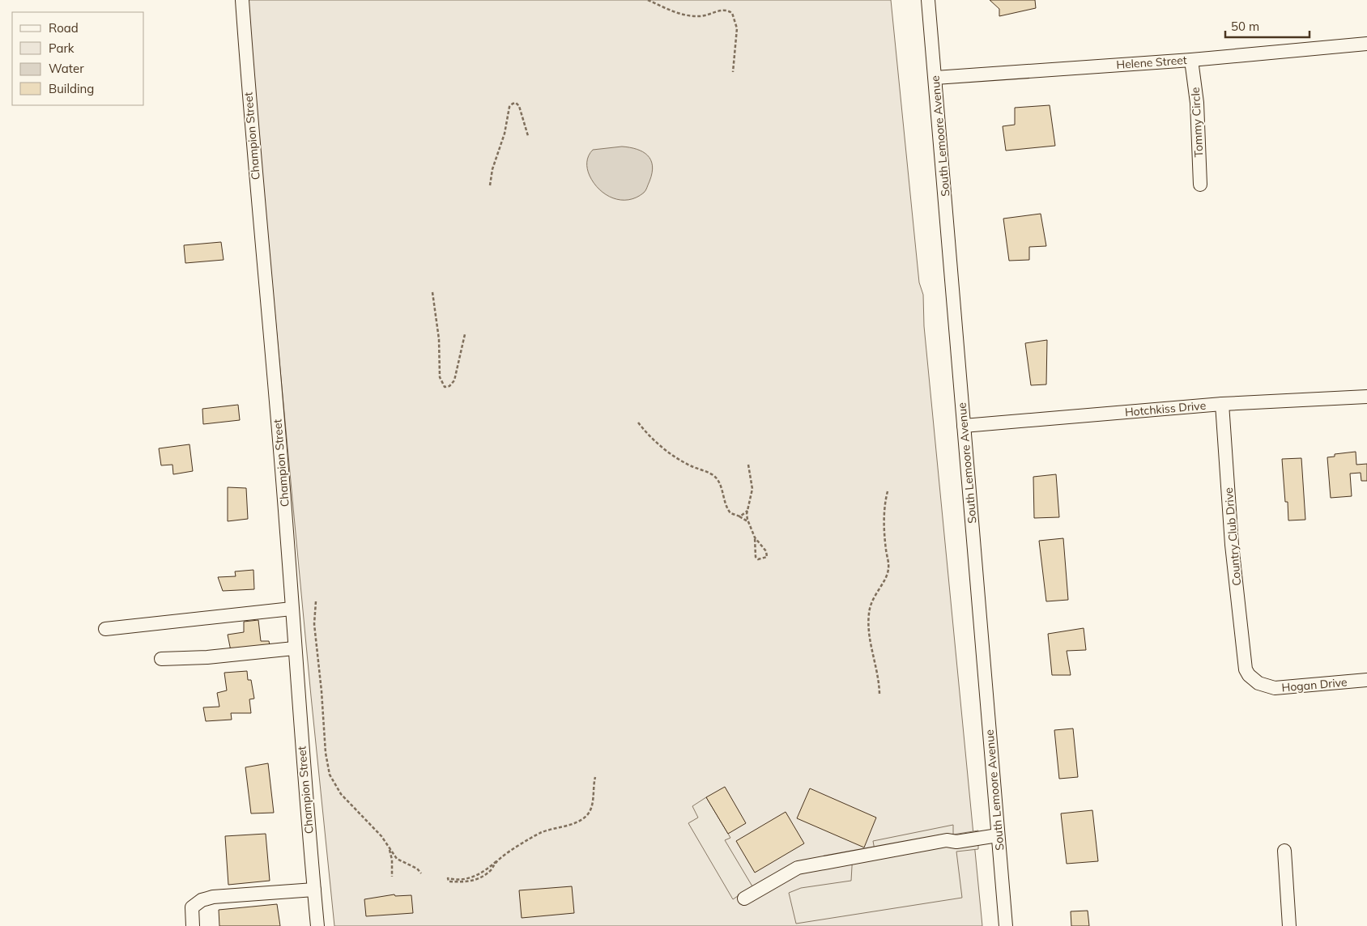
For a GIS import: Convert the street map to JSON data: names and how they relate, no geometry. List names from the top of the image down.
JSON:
{
  "streets": {
    "street": [
      "Helene Street",
      "Tommy Circle",
      "Champion Street",
      "South Lemoore Avenue",
      "Hotchkiss Drive",
      "Country Club Drive",
      "Hogan Drive"
    ]
  },
  "crossings": [
    ["Helene Street", "Tommy Circle"],
    ["Helene Street", "South Lemoore Avenue"],
    ["South Lemoore Avenue", "Hotchkiss Drive"],
    ["Hotchkiss Drive", "Country Club Drive"],
    ["Country Club Drive", "Hogan Drive"]
  ],
  "legend": [
    "Road",
    "Park",
    "Water",
    "Building"
  ],
  "scale_bar": "50 m"
}
